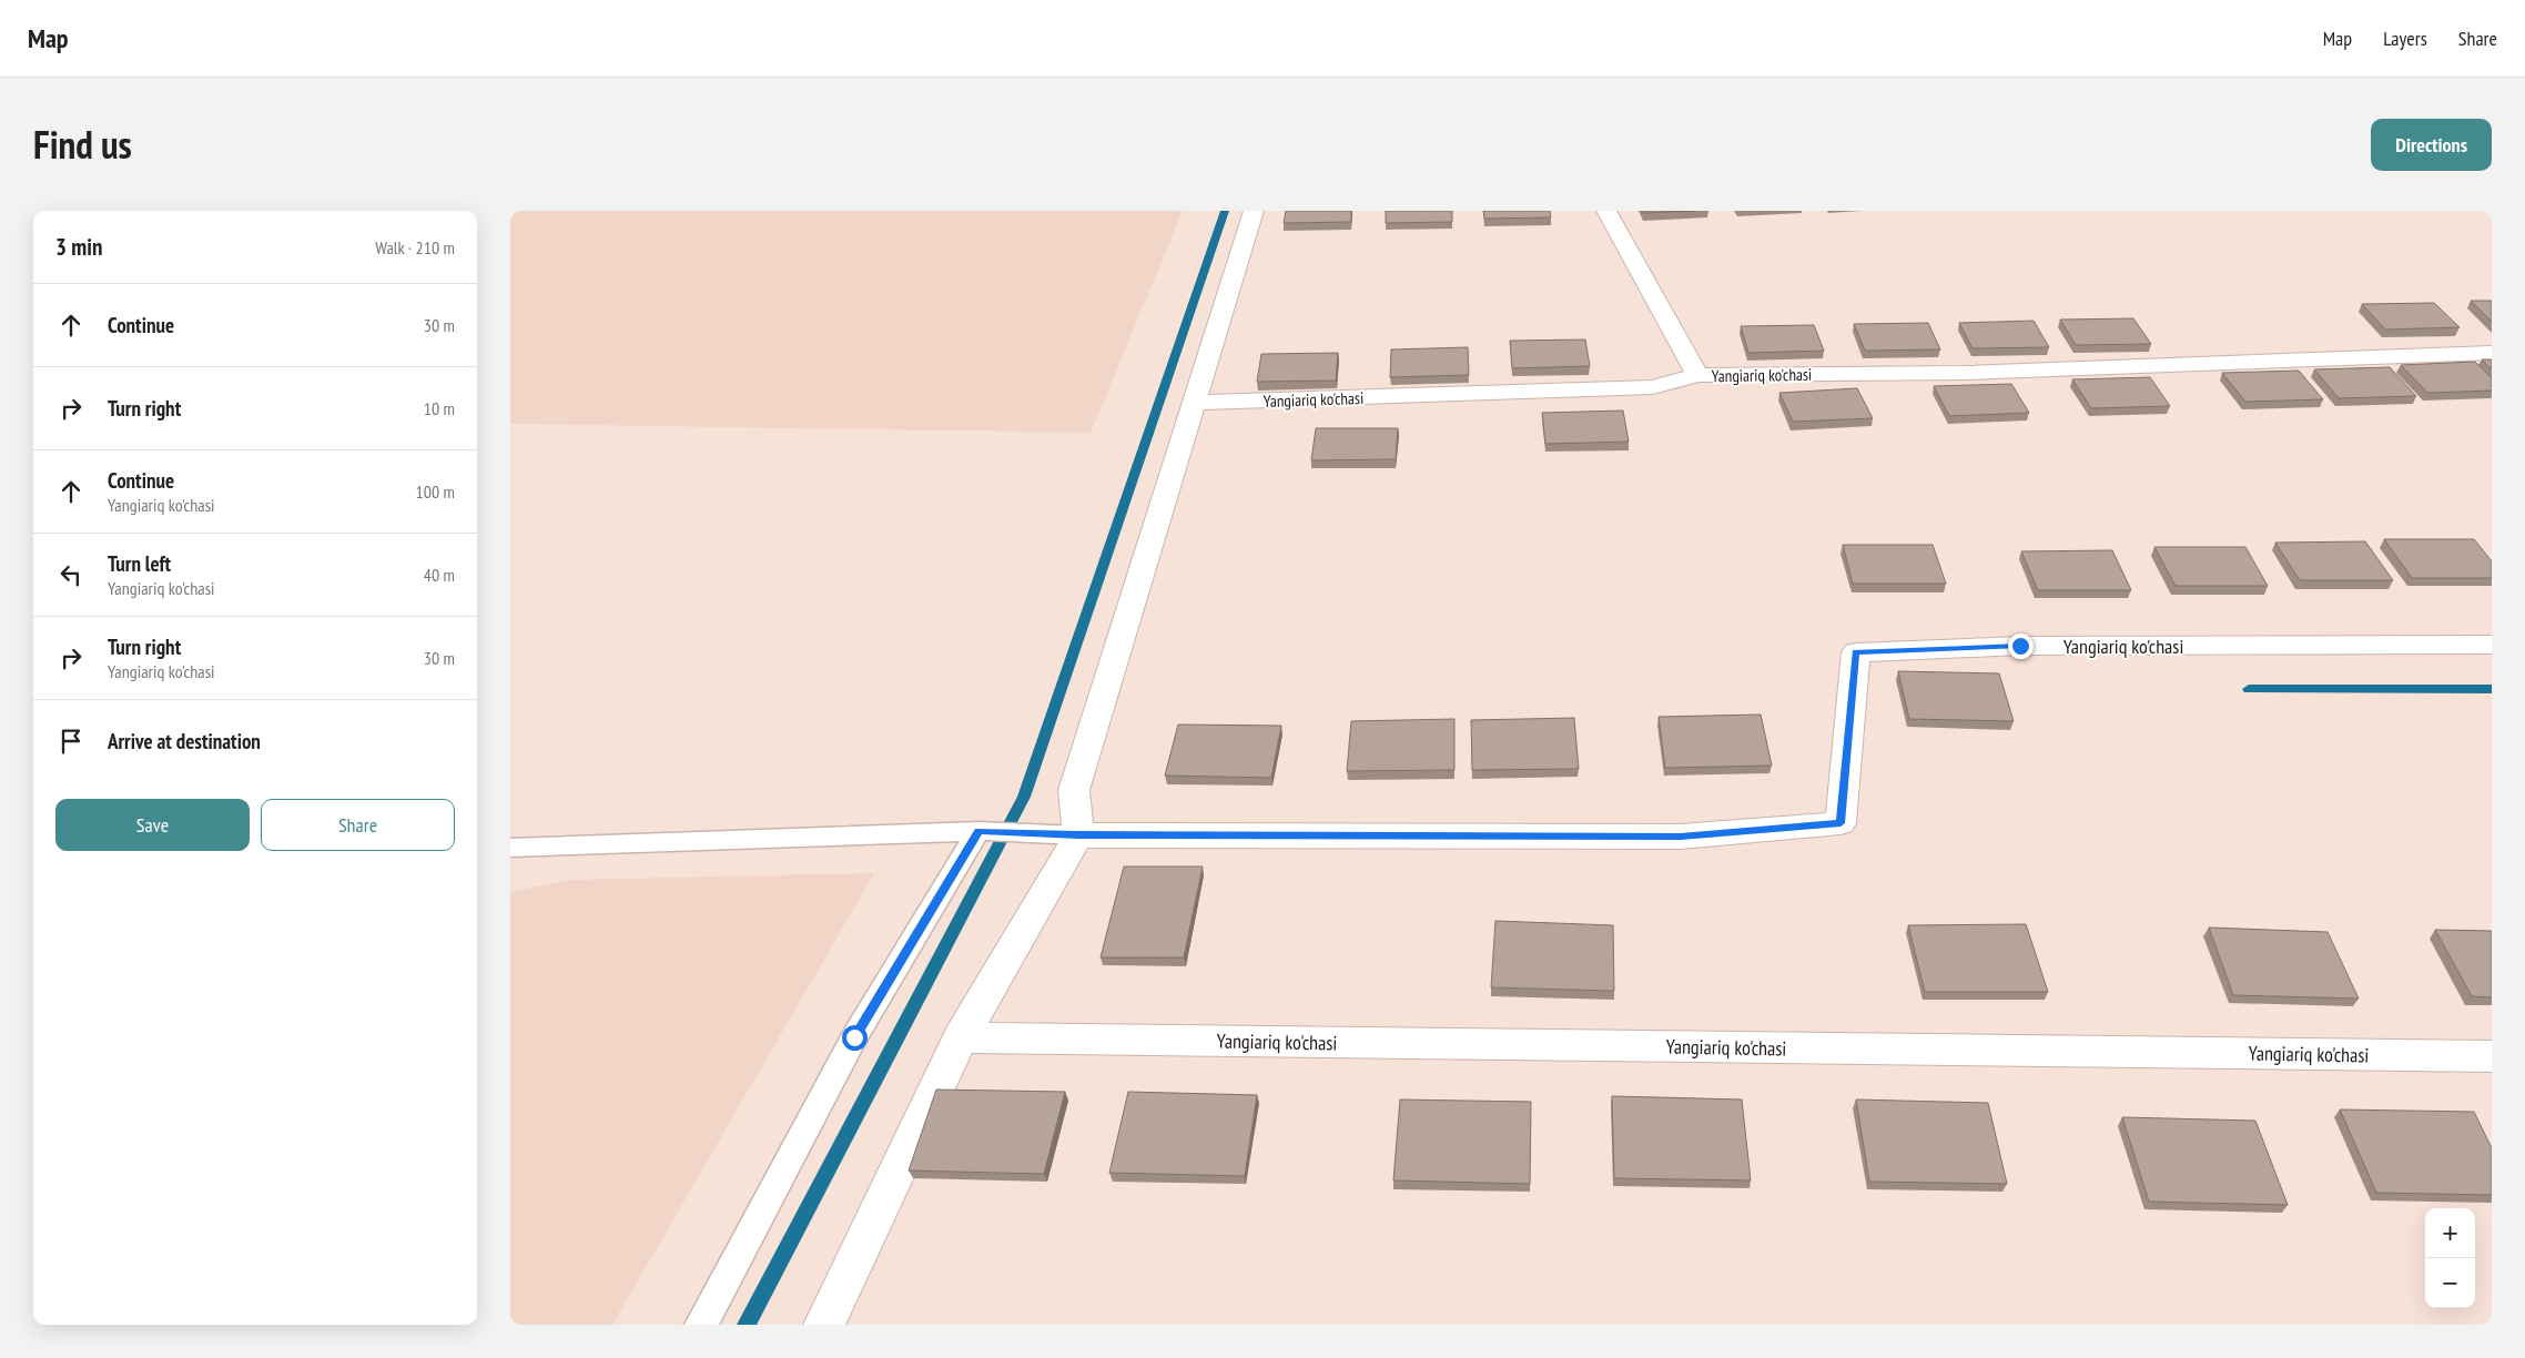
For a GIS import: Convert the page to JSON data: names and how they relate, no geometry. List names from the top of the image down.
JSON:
{
  "streets": {
    "street": ["Yangiariq ko'chasi"]
  },
  "page": {
    "header": "Map",
    "nav": ["Map", "Layers", "Share"],
    "title": "Find us",
    "buttons": [
      "Directions",
      ["Save", "Share"]
    ],
    "heading": ["3 min", "Walk · 210 m"],
    "list": [
      ["Continue", "30 m"],
      ["Turn right", "10 m"],
      ["Continue", "Yangiariq ko'chasi", "100 m"],
      ["Turn left", "Yangiariq ko'chasi", "40 m"],
      ["Turn right", "Yangiariq ko'chasi", "30 m"],
      "Arrive at destination"
    ],
    "map_buttons": ["+", "−"]
  }
}
